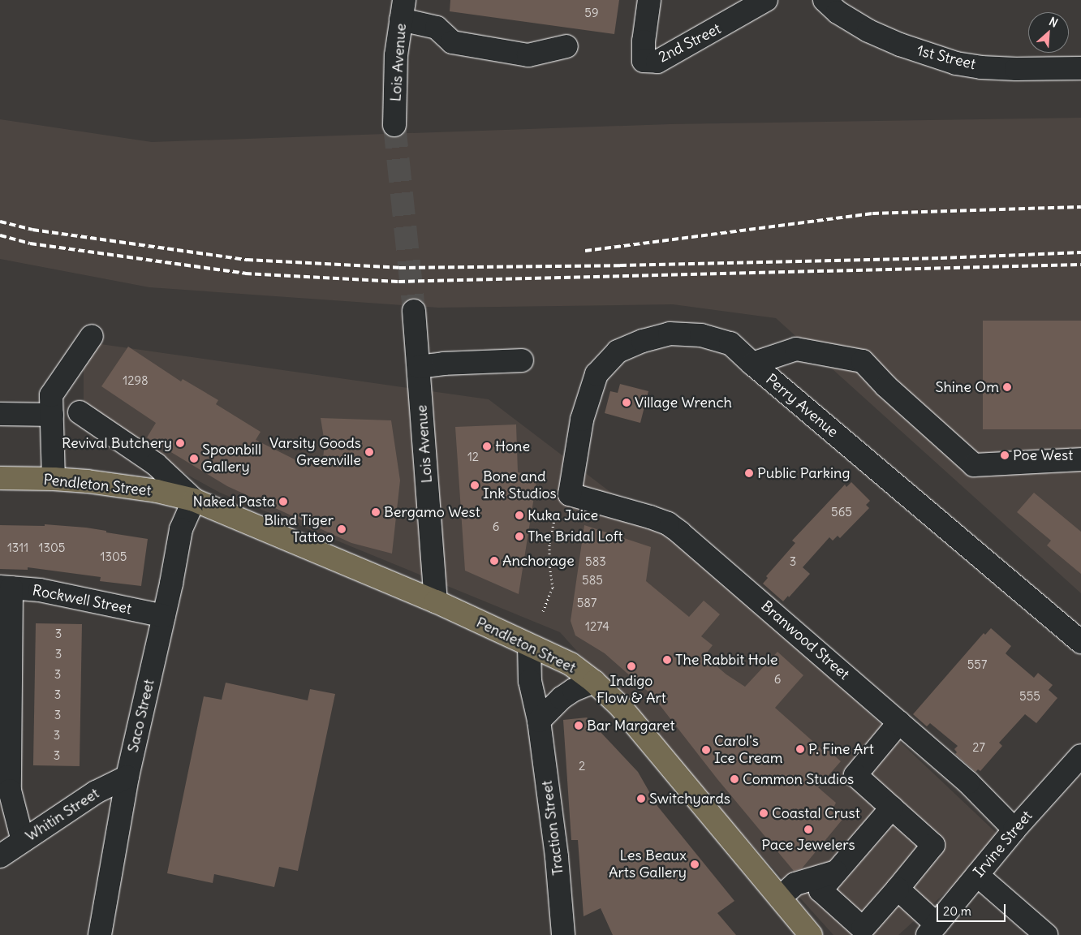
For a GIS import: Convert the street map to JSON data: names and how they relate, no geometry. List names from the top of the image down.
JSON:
{
  "streets": {
    "main road": ["Pendleton Street"],
    "street": [
      "2nd Street",
      "1st Street",
      "Lois Avenue",
      "Perry Avenue",
      "Rockwell Street",
      "Branwood Street",
      "Saco Street",
      "Whitin Street",
      "Traction Street",
      "Irvine Street"
    ]
  },
  "crossings": [
    ["Lois Avenue", "Pendleton Street"],
    ["Perry Avenue", "Branwood Street"],
    ["Pendleton Street", "Saco Street"],
    ["Pendleton Street", "Traction Street"],
    ["Rockwell Street", "Saco Street"],
    ["Branwood Street", "Irvine Street"],
    ["Saco Street", "Whitin Street"]
  ],
  "places": [
    "Shine Om",
    "Village Wrench",
    "Revival Butchery",
    "Hone",
    "Varsity Goods Greenville",
    "Poe West",
    "Spoonbill Gallery",
    "Public Parking",
    "Bone and Ink Studios",
    "Naked Pasta",
    "Bergamo West",
    "Kuka Juice",
    "Blind Tiger Tattoo",
    "The Bridal Loft",
    "Anchorage",
    "The Rabbit Hole",
    "Indigo Flow & Art",
    "Bar Margaret",
    "P. Fine Art",
    "Carol's Ice Cream",
    "Common Studios",
    "Switchyards",
    "Coastal Crust",
    "Pace Jewelers",
    "Les Beaux Arts Gallery"
  ],
  "house_numbers": [
    "59",
    "1298",
    "12",
    "565",
    "6",
    "1311",
    "1305",
    "1305",
    "583",
    "3",
    "585",
    "587",
    "1274",
    "3",
    "3",
    "557",
    "3",
    "6",
    "3",
    "555",
    "3",
    "3",
    "27",
    "3",
    "2"
  ],
  "scale_bar": "20 m",
  "north": "top right"
}
